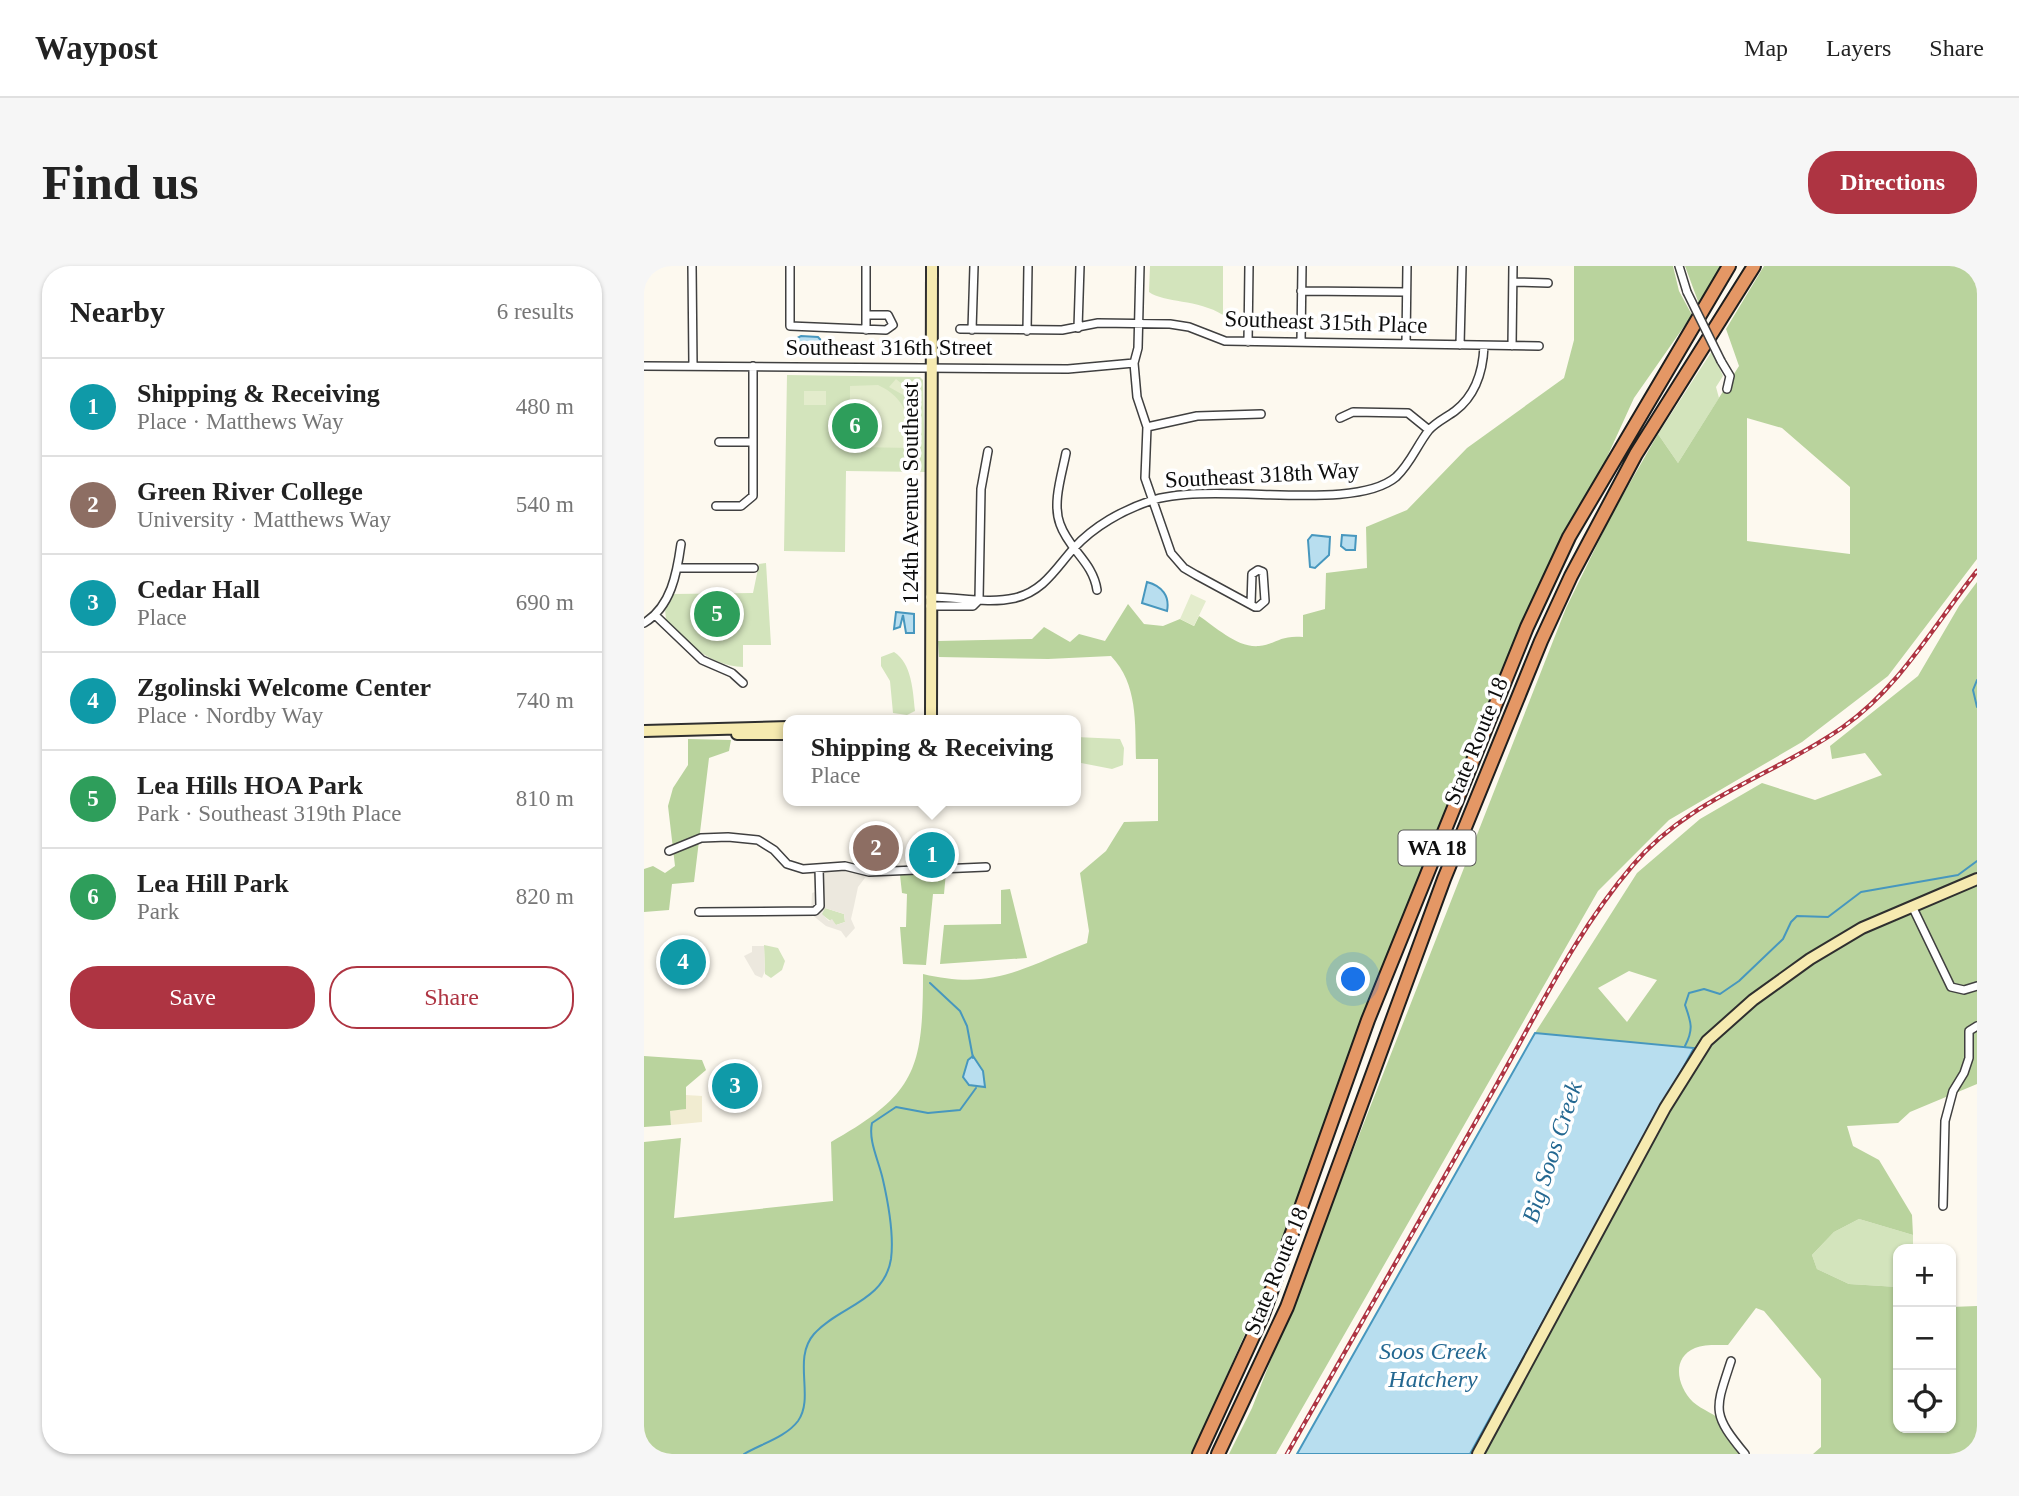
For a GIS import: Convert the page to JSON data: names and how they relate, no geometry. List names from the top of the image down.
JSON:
{
  "streets": {
    "highway": ["State Route 18", "WA 18"],
    "main road": ["124th Avenue Southeast"],
    "street": ["Southeast 315th Place", "Southeast 316th Street", "Southeast 318th Way"]
  },
  "crossings": [
    ["Southeast 315th Place", "Southeast 318th Way"],
    ["Southeast 316th Street", "124th Avenue Southeast"],
    ["Southeast 318th Way", "124th Avenue Southeast"]
  ],
  "water": ["Big Soos Creek", "Soos Creek Hatchery"],
  "page": {
    "header": "Waypost",
    "nav": ["Map", "Layers", "Share"],
    "buttons": [
      "Directions",
      ["Save", "Share"]
    ],
    "title": "Find us",
    "heading": ["Nearby", "6 results"],
    "list": [
      {
        "mark": "1",
        "name": "Shipping & Receiving",
        "note": "Place · Matthews Way",
        "value": "480 m"
      },
      {
        "mark": "2",
        "name": "Green River College",
        "note": "University · Matthews Way",
        "value": "540 m"
      },
      {
        "mark": "3",
        "name": "Cedar Hall",
        "note": "Place",
        "value": "690 m"
      },
      {
        "mark": "4",
        "name": "Zgolinski Welcome Center",
        "note": "Place · Nordby Way",
        "value": "740 m"
      },
      {
        "mark": "5",
        "name": "Lea Hills HOA Park",
        "note": "Park · Southeast 319th Place",
        "value": "810 m"
      },
      {
        "mark": "6",
        "name": "Lea Hill Park",
        "note": "Park",
        "value": "820 m"
      }
    ],
    "pins": [
      "6",
      "5",
      "2",
      "1",
      "4",
      "3"
    ],
    "popup": ["Shipping & Receiving", "Place"],
    "map_buttons": ["+", "−"]
  }
}
